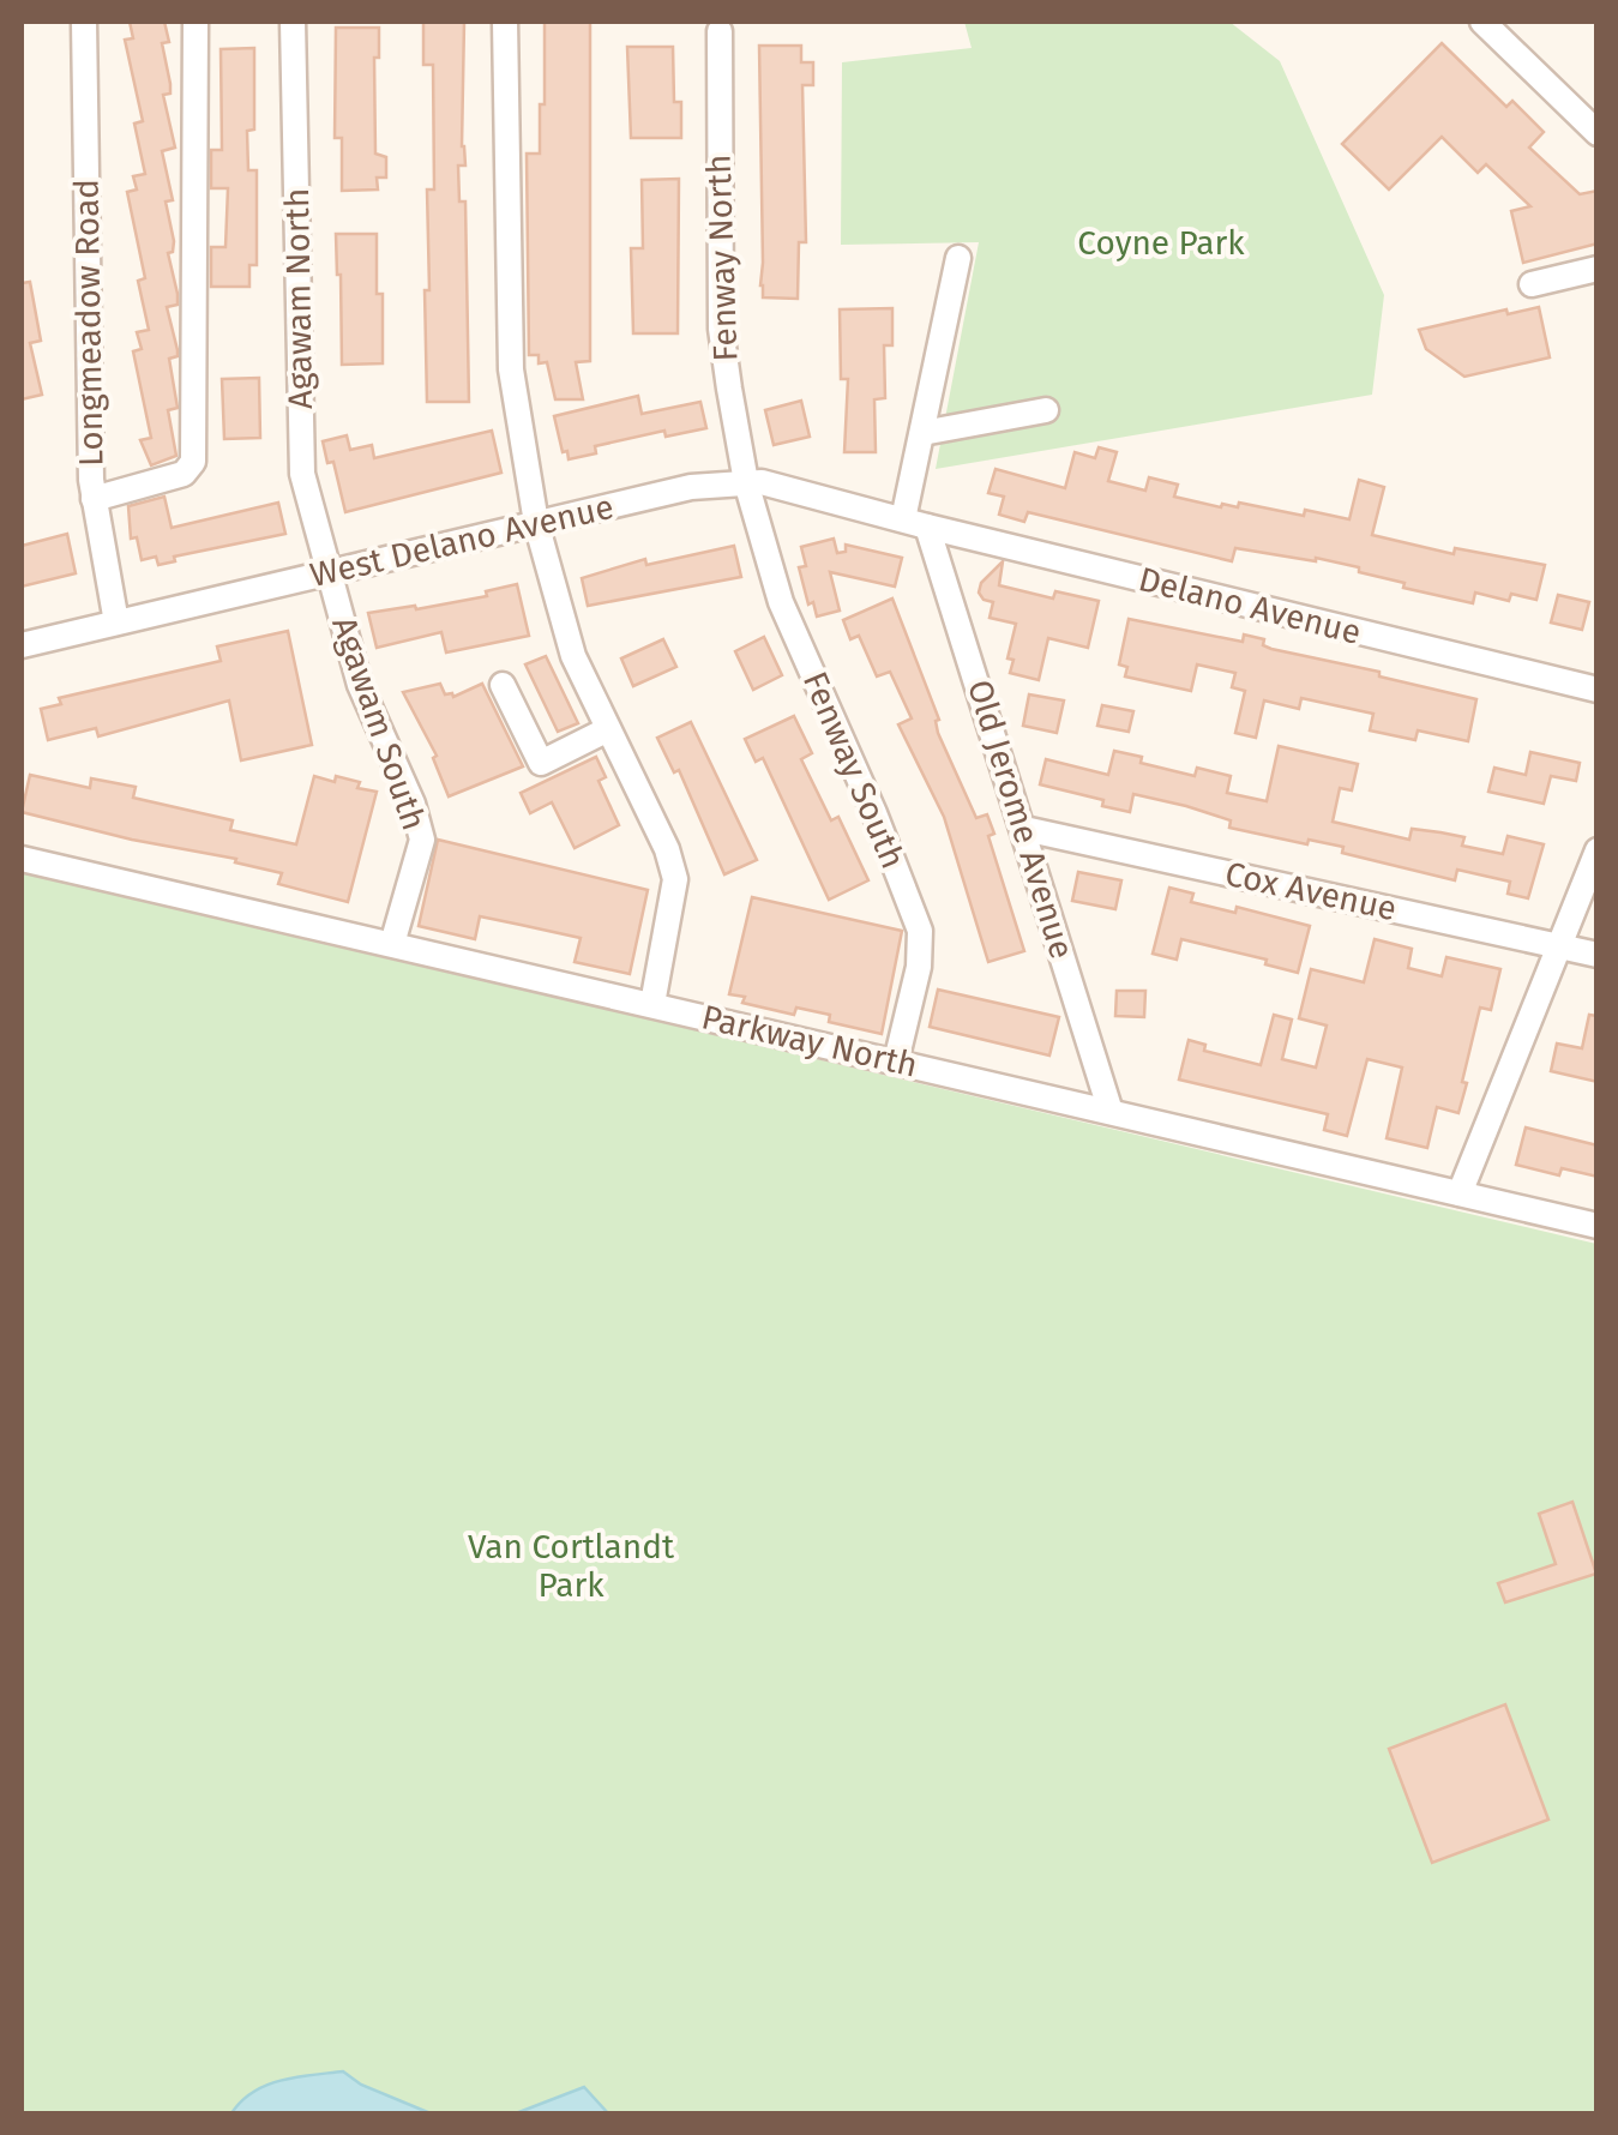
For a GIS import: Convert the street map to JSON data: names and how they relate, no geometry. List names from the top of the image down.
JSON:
{
  "streets": {
    "street": [
      "Fenway North",
      "Agawam North",
      "Longmeadow Road",
      "West Delano Avenue",
      "Delano Avenue",
      "Agawam South",
      "Fenway South",
      "Old Jerome Avenue",
      "Cox Avenue",
      "Parkway North"
    ]
  },
  "crossings": [
    ["Fenway North", "West Delano Avenue"],
    ["Fenway North", "Fenway South"],
    ["Agawam North", "West Delano Avenue"],
    ["Agawam North", "Agawam South"],
    ["Longmeadow Road", "West Delano Avenue"],
    ["West Delano Avenue", "Delano Avenue"],
    ["West Delano Avenue", "Agawam South"],
    ["West Delano Avenue", "Fenway South"],
    ["West Delano Avenue", "Old Jerome Avenue"],
    ["Delano Avenue", "Old Jerome Avenue"],
    ["Agawam South", "Parkway North"],
    ["Fenway South", "Parkway North"],
    ["Old Jerome Avenue", "Cox Avenue"],
    ["Old Jerome Avenue", "Parkway North"]
  ],
  "parks": ["Coyne Park", "Van Cortlandt Park"]
}
